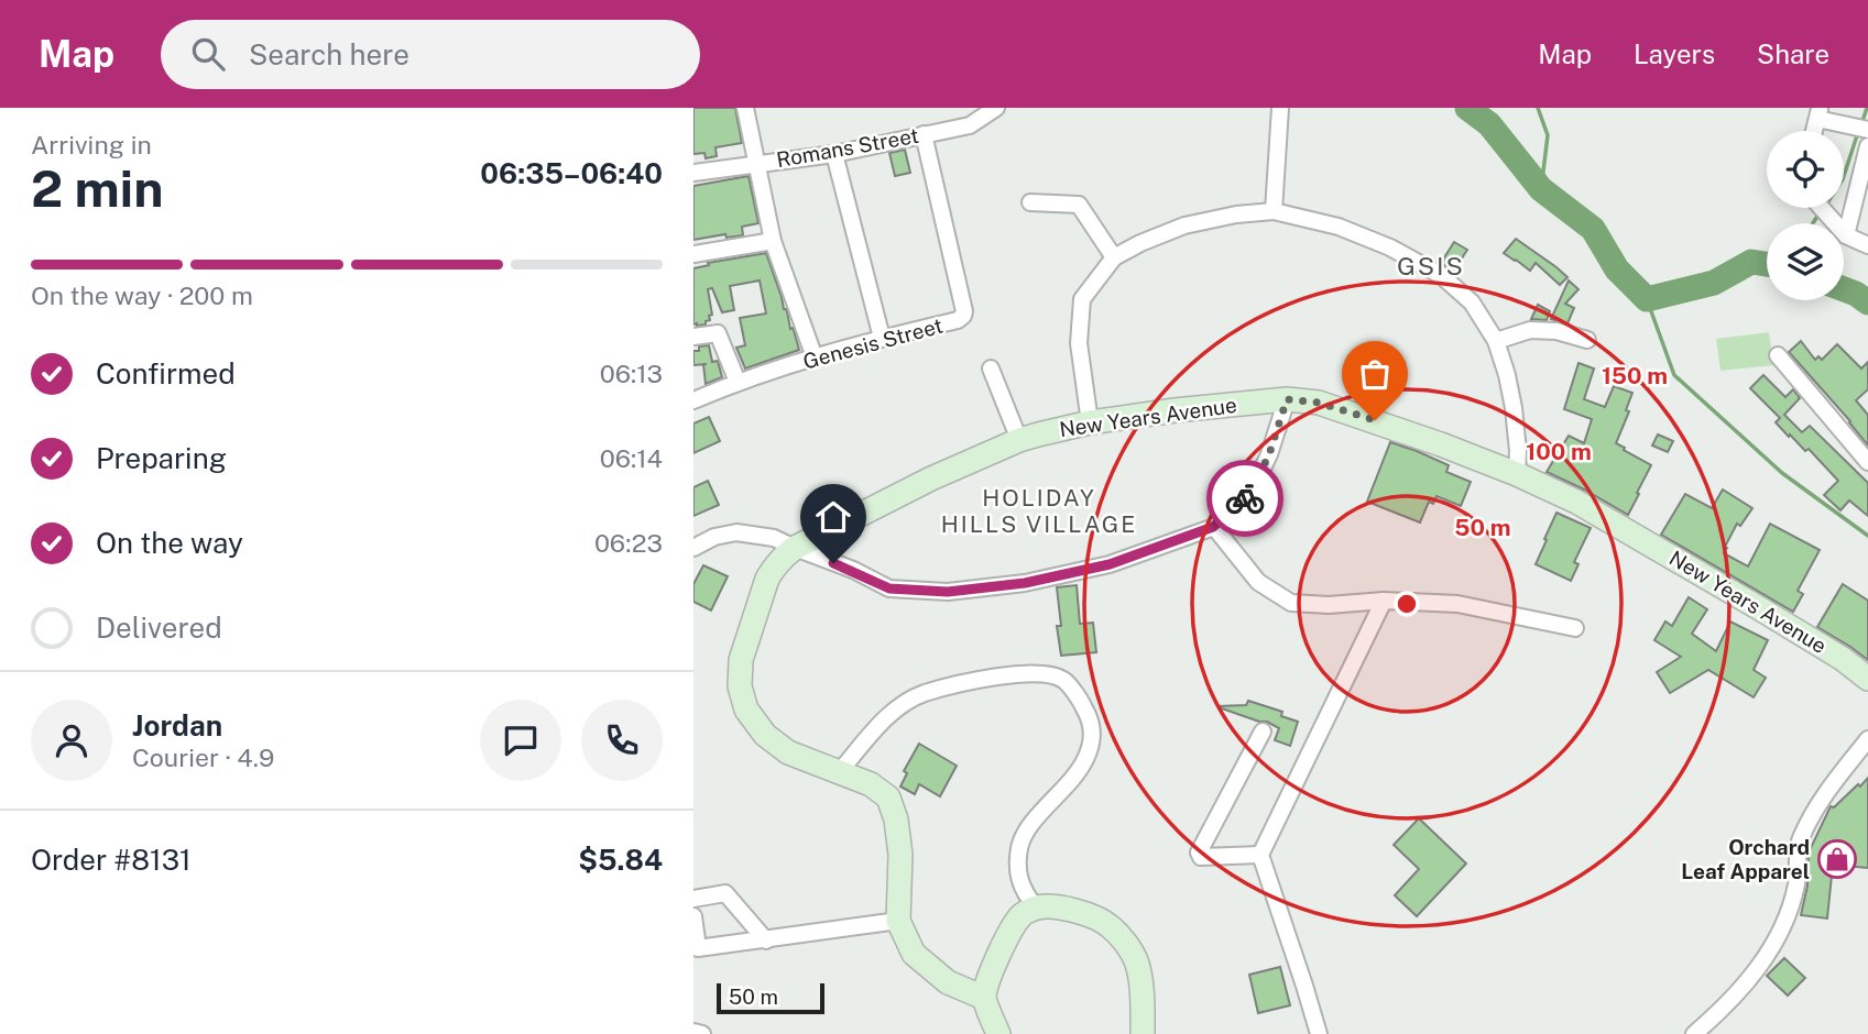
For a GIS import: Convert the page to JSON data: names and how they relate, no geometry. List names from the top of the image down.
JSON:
{
  "streets": {
    "street": ["Romans Street", "Genesis Street", "New Years Avenue"]
  },
  "crossings": [
    ["Romans Street", "Genesis Street"]
  ],
  "districts": ["GSIS", "HOLIDAY HILLS VILLAGE"],
  "places": {
    "shop": ["Orchard Leaf Apparel"]
  },
  "scale_bar": "50 m",
  "page": {
    "header": "Map",
    "search": "Search here",
    "nav": ["Map", "Layers", "Share"],
    "heading": ["2 min", "Arriving in", "06:35–06:40"],
    "panel": [
      "Jordan",
      "Courier · 4.9",
      "Order #8131",
      "$5.84"
    ],
    "bar": "On the way · 200 m",
    "list": [
      ["Confirmed", "06:13"],
      ["Preparing", "06:14"],
      ["On the way", "06:23"],
      "Delivered"
    ],
    "scale": "50 m"
  },
  "rings": ["150 m", "100 m", "50 m"]
}
